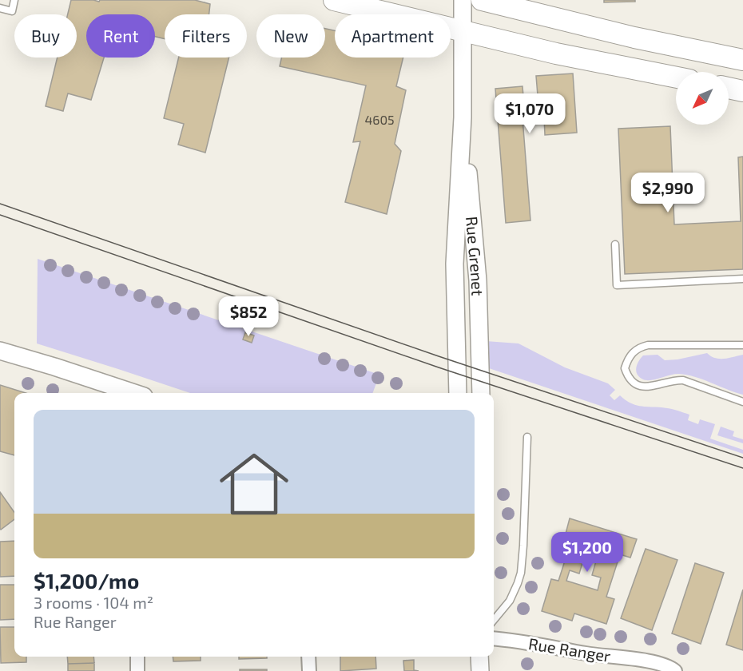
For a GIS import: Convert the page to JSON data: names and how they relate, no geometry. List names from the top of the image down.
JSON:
{
  "streets": {
    "street": ["Rue Grenet", "Rue Ranger"]
  },
  "house_numbers": ["4605"],
  "north": "bottom left",
  "page": {
    "chip": [
      "Buy",
      "Rent",
      "Filters",
      "New",
      "Apartment"
    ],
    "price": [
      "$1,070",
      "$2,990",
      "$852",
      "$1,200"
    ],
    "list": [
      {
        "name": "$1,200/mo",
        "note": "3 rooms · 104 m² · Rue Ranger"
      }
    ]
  }
}
